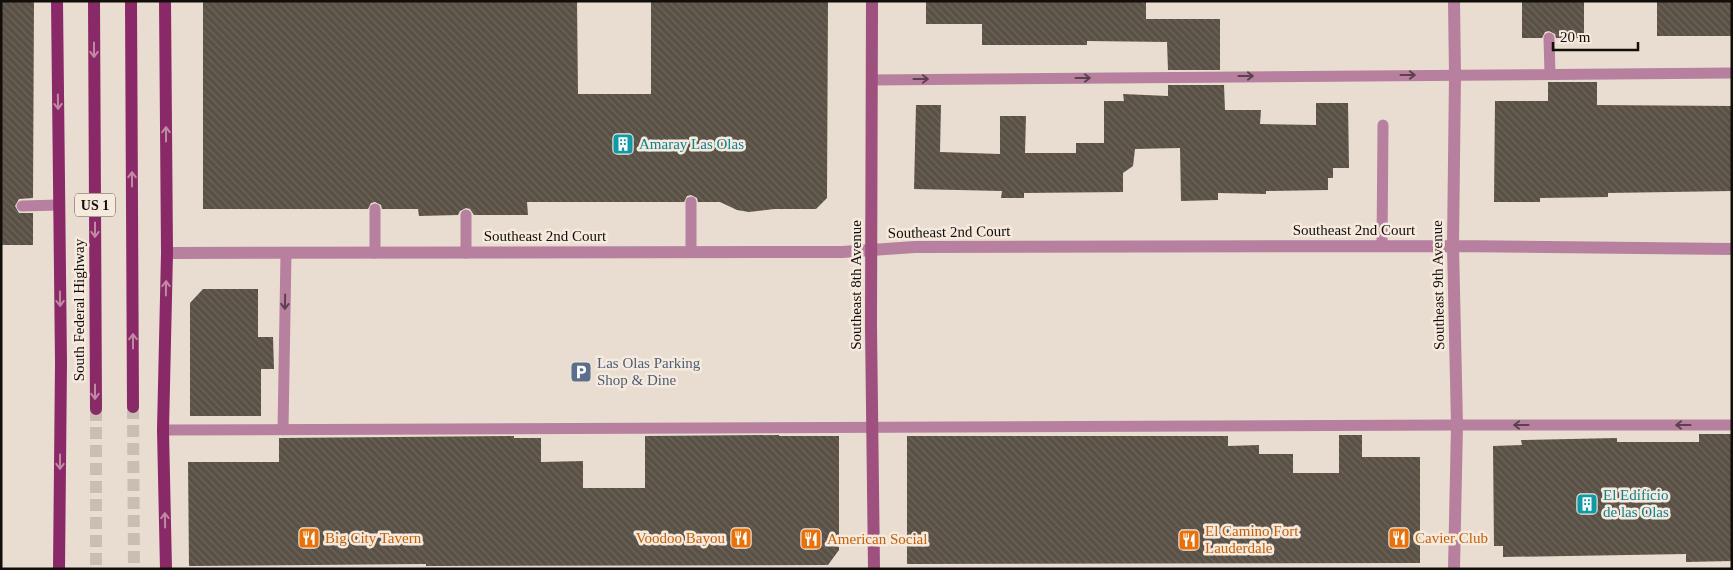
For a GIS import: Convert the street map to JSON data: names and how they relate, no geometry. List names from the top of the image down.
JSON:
{
  "streets": {
    "main road": ["US 1", "Southeast 8th Avenue", "South Federal Highway"],
    "street": ["Southeast 2nd Court", "Southeast 9th Avenue"]
  },
  "crossings": [
    ["Southeast 2nd Court", "Southeast 8th Avenue"],
    ["Southeast 2nd Court", "Southeast 9th Avenue"]
  ],
  "places": {
    "building": ["Amaray Las Olas", "El Edificio de las Olas"],
    "parking": ["Las Olas Parking Shop & Dine"],
    "restaurant": [
      "Big City Tavern",
      "Voodoo Bayou",
      "Cavier Club",
      "American Social",
      "El Camino Fort Lauderdale"
    ]
  },
  "scale_bar": "20 m"
}
